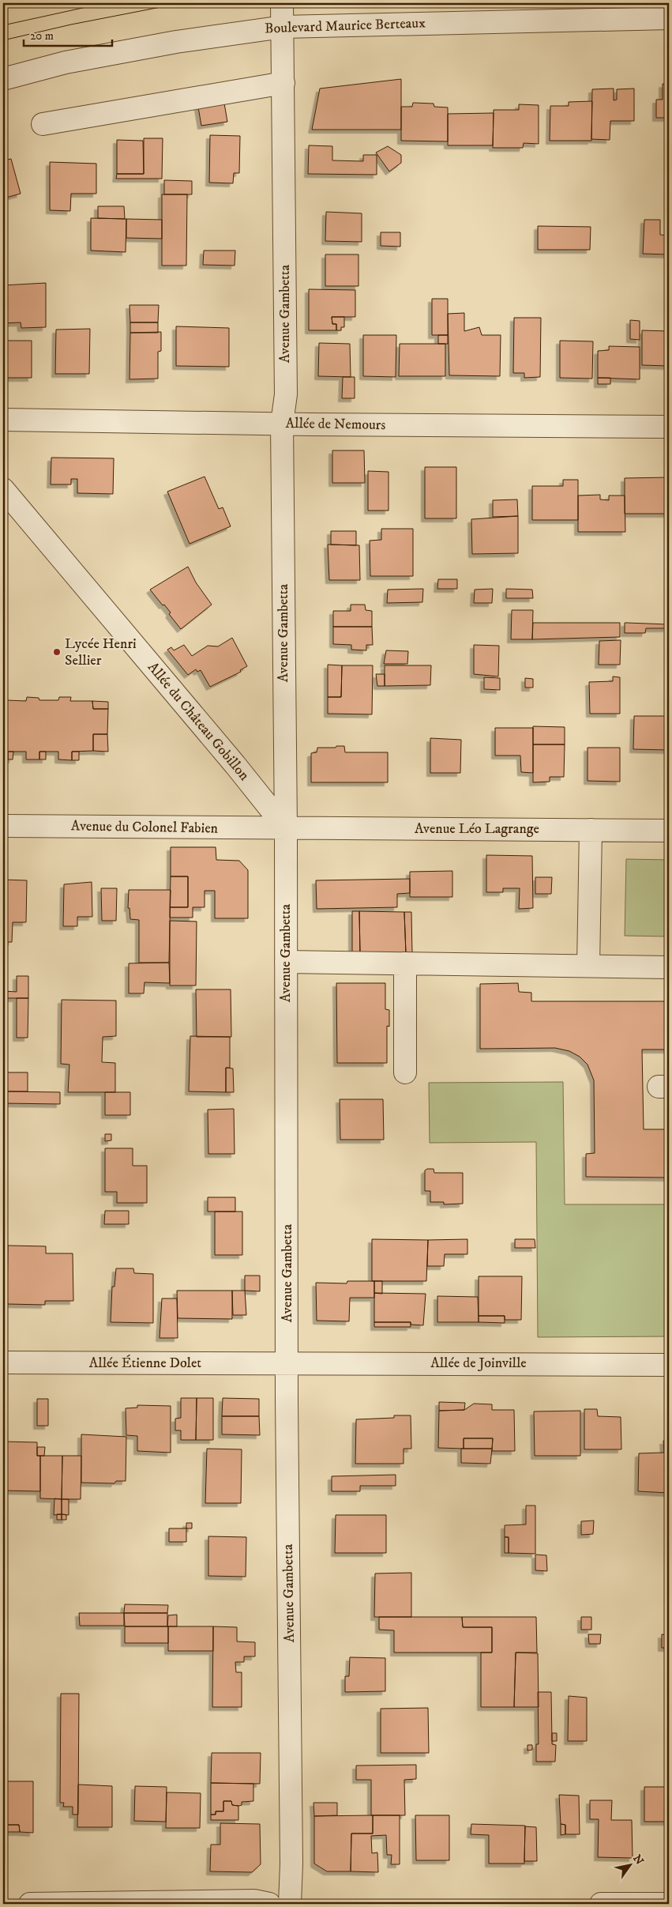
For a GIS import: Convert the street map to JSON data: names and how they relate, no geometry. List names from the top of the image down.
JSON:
{
  "streets": {
    "street": [
      "Boulevard Maurice Berteaux",
      "Avenue Gambetta",
      "Allée de Nemours",
      "Allée du Château Gobillon",
      "Avenue du Colonel Fabien",
      "Avenue Léo Lagrange",
      "Allée Étienne Dolet",
      "Allée de Joinville"
    ]
  },
  "crossings": [
    ["Boulevard Maurice Berteaux", "Avenue Gambetta"],
    ["Avenue Gambetta", "Allée de Nemours"],
    ["Avenue Gambetta", "Allée du Château Gobillon"],
    ["Avenue Gambetta", "Avenue du Colonel Fabien"],
    ["Avenue Gambetta", "Avenue Léo Lagrange"],
    ["Avenue Gambetta", "Allée Étienne Dolet"],
    ["Avenue Gambetta", "Allée de Joinville"],
    ["Allée du Château Gobillon", "Avenue du Colonel Fabien"],
    ["Allée du Château Gobillon", "Avenue Léo Lagrange"],
    ["Avenue du Colonel Fabien", "Avenue Léo Lagrange"],
    ["Allée Étienne Dolet", "Allée de Joinville"]
  ],
  "places": ["Lycée Henri Sellier"],
  "scale_bar": "20 m",
  "north": "top right"
}
